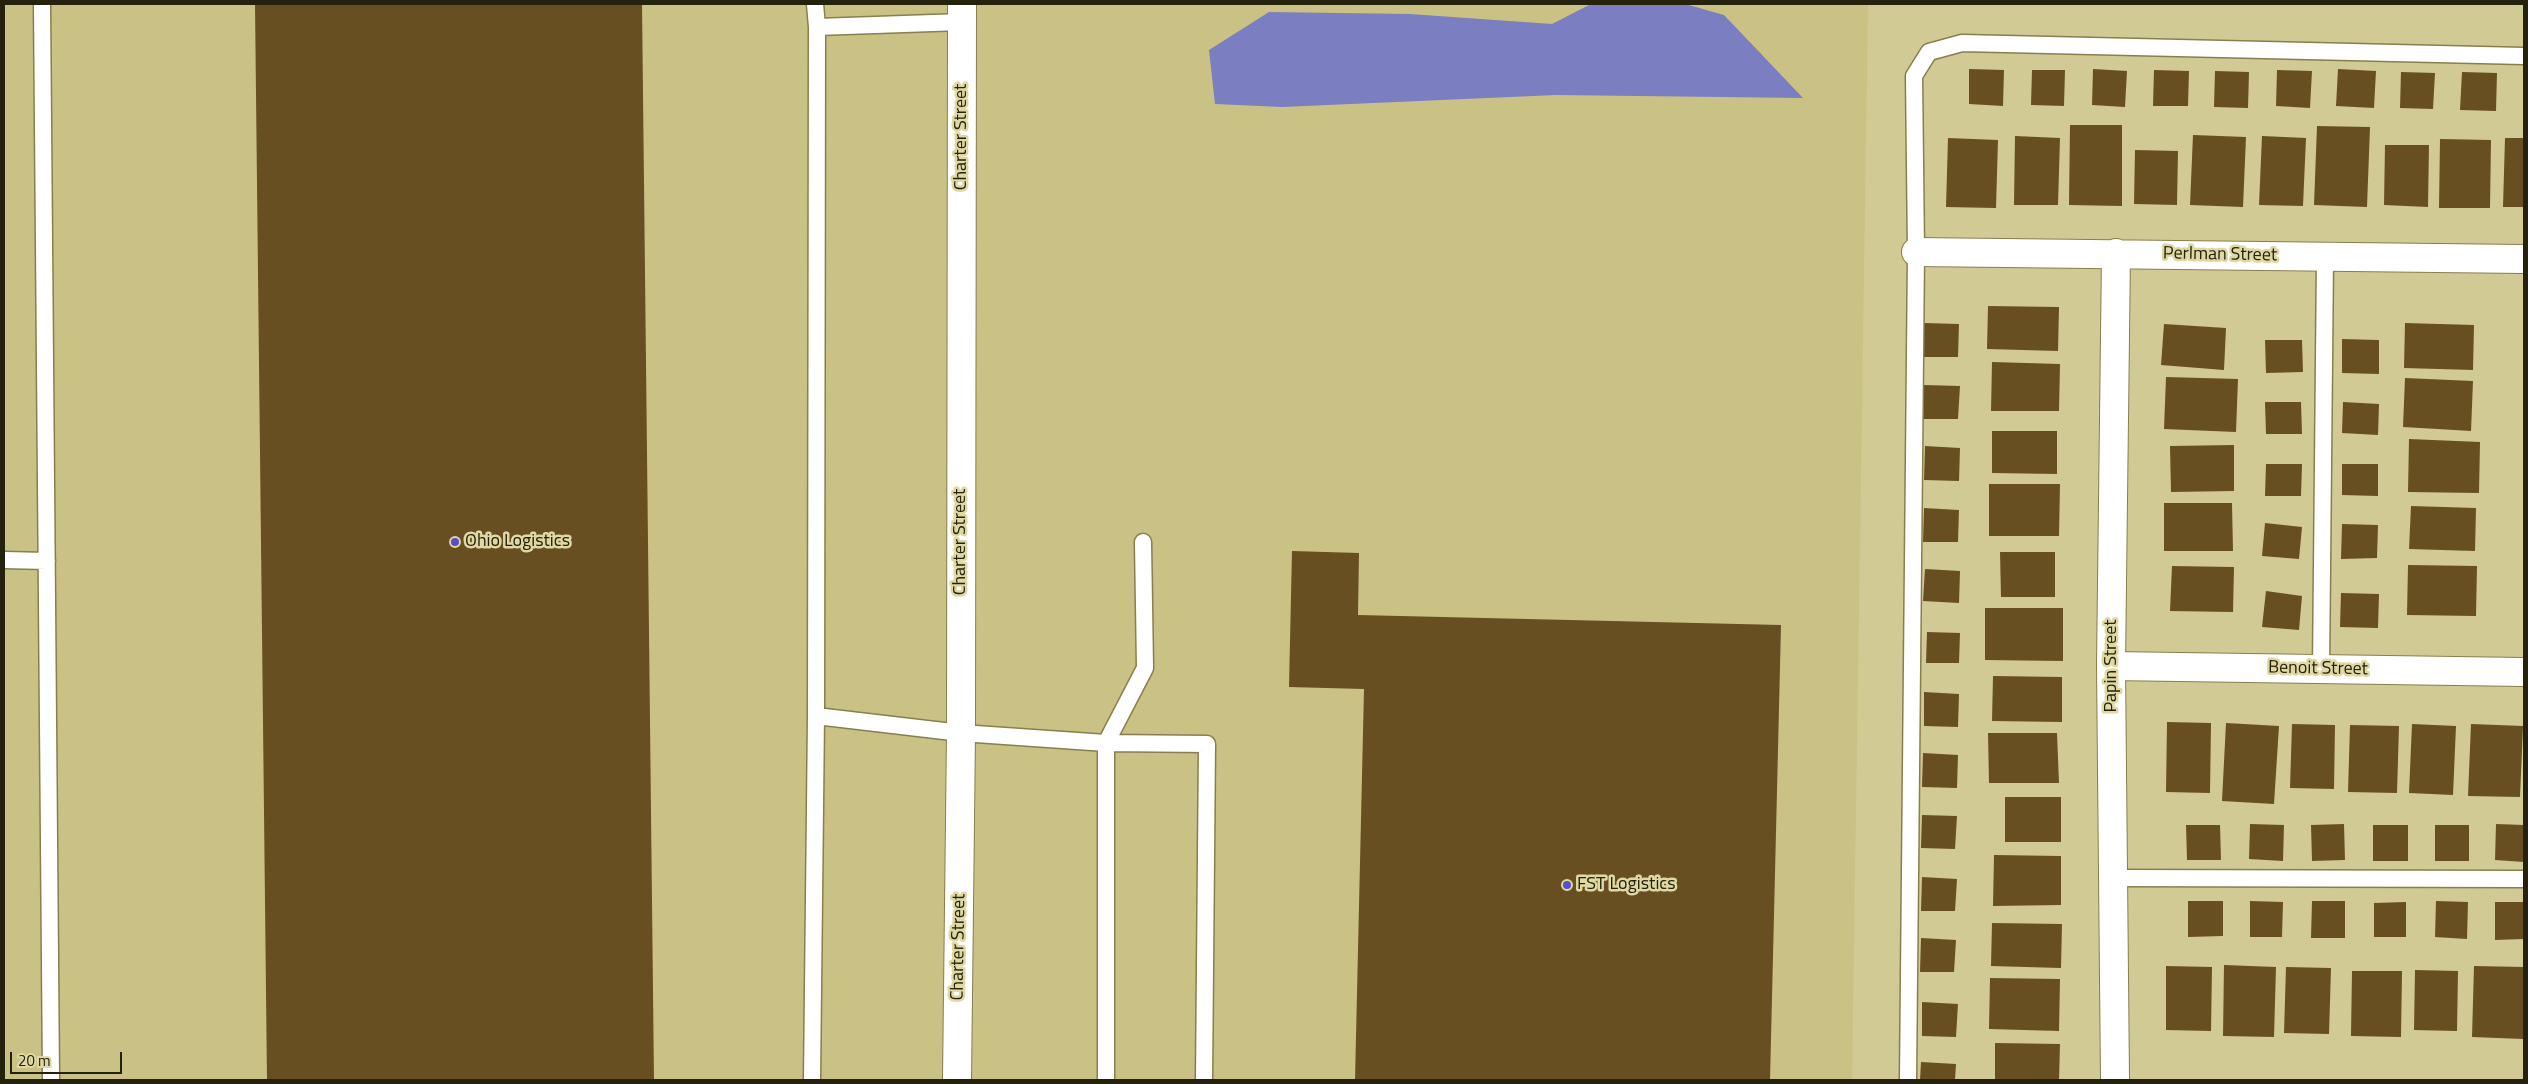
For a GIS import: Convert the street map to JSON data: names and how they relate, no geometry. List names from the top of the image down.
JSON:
{
  "streets": {
    "street": [
      "Charter Street",
      "Perlman Street",
      "Papin Street",
      "Benoit Street"
    ]
  },
  "crossings": [
    ["Perlman Street", "Papin Street"],
    ["Papin Street", "Benoit Street"]
  ],
  "places": ["Ohio Logistics", "FST Logistics"],
  "scale_bar": "20 m"
}
